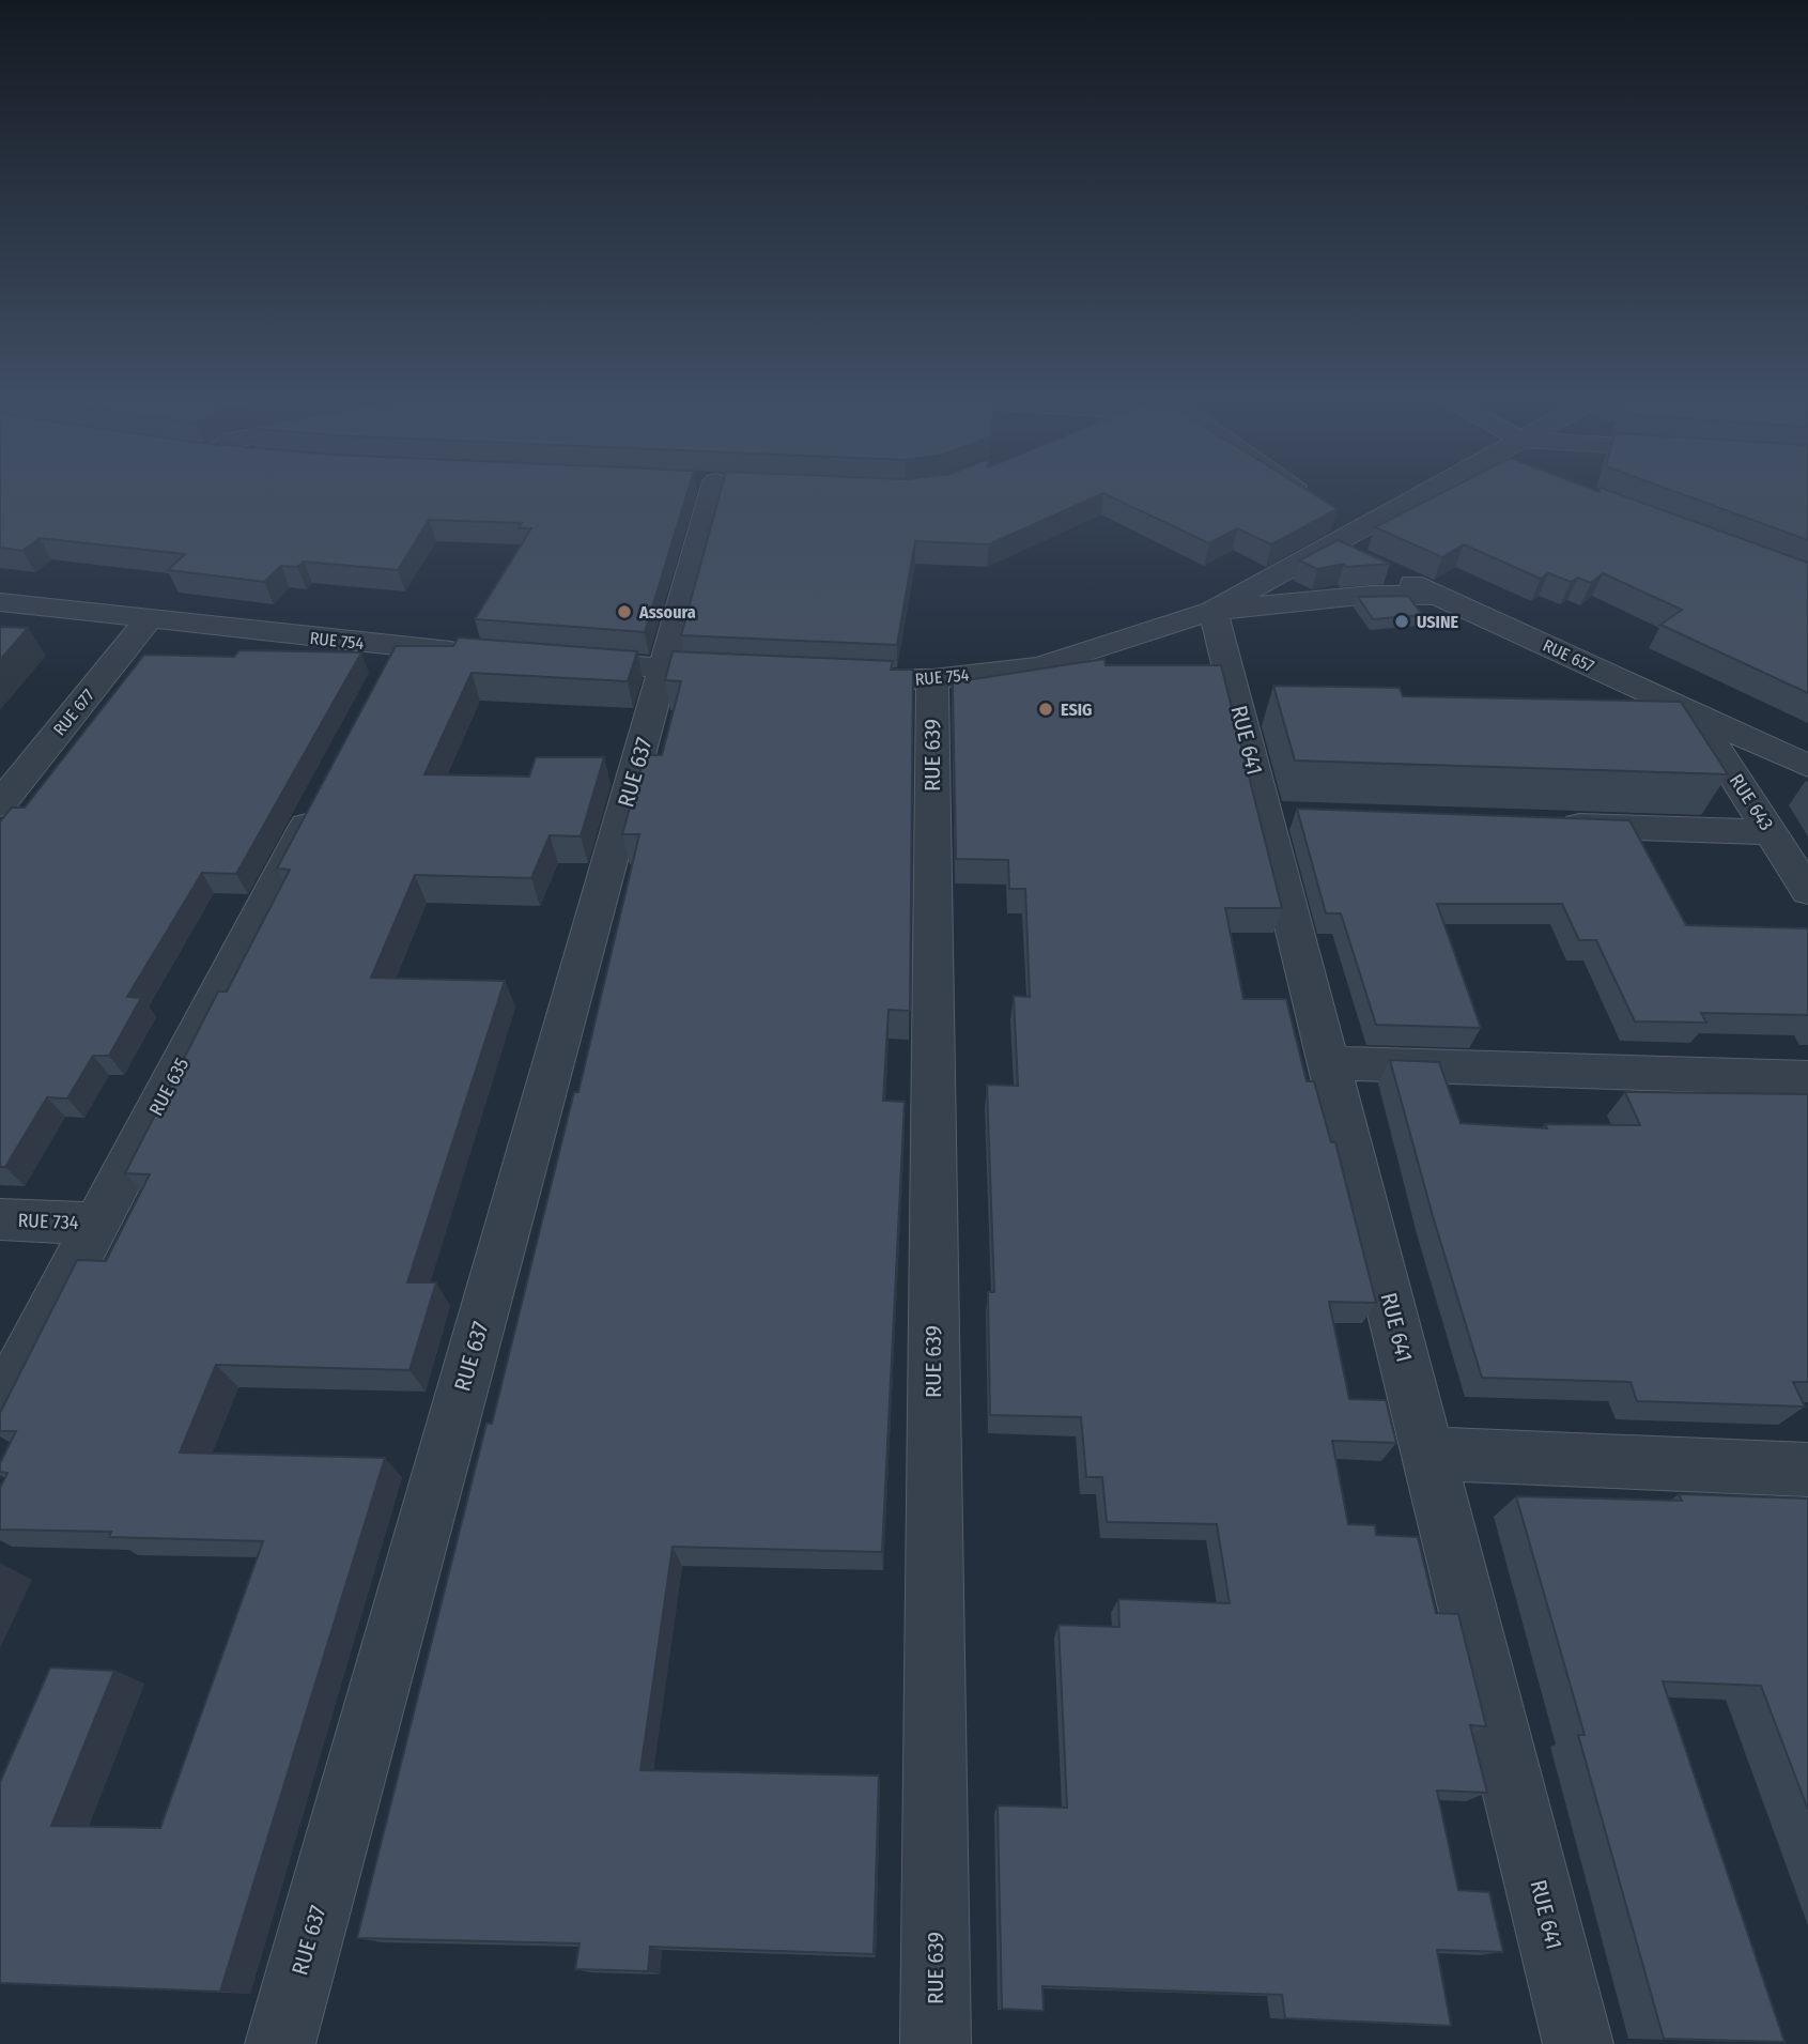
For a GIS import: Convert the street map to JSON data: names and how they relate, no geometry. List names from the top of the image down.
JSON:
{
  "streets": {
    "street": [
      "RUE 754",
      "RUE 657",
      "RUE 677",
      "RUE 641",
      "RUE 639",
      "RUE 637",
      "RUE 643",
      "RUE 635",
      "RUE 734"
    ]
  },
  "crossings": [
    ["RUE 754", "RUE 657"],
    ["RUE 754", "RUE 677"],
    ["RUE 754", "RUE 641"],
    ["RUE 754", "RUE 639"],
    ["RUE 657", "RUE 643"],
    ["RUE 635", "RUE 734"]
  ],
  "places": ["Assoura", "USINE", "ESIG"]
}
